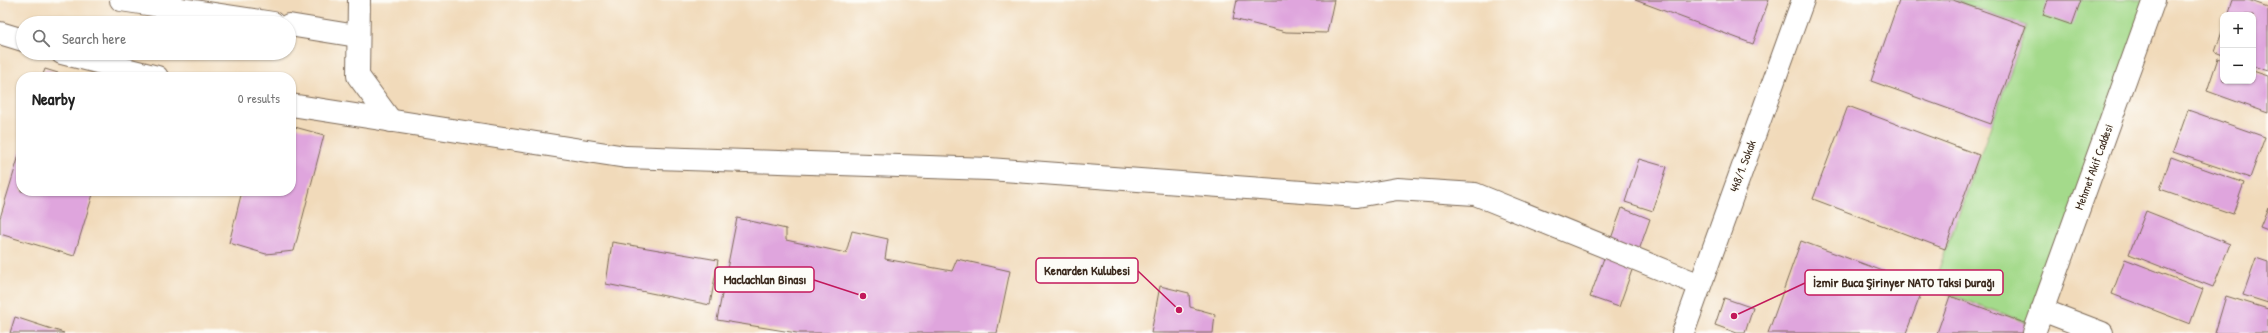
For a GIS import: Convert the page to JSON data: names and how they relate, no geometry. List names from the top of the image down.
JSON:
{
  "streets": {
    "street": ["448/1. Sokak", "Mehmet Akif Caddesi"]
  },
  "places": ["Maclachlan Binası", "Kenarden Kulubesi", "İzmir Buca Şirinyer NATO Taksi Durağı"],
  "page": {
    "map_buttons": ["+", "−"],
    "search": "Search here",
    "heading": ["Nearby", "0 results"]
  }
}
